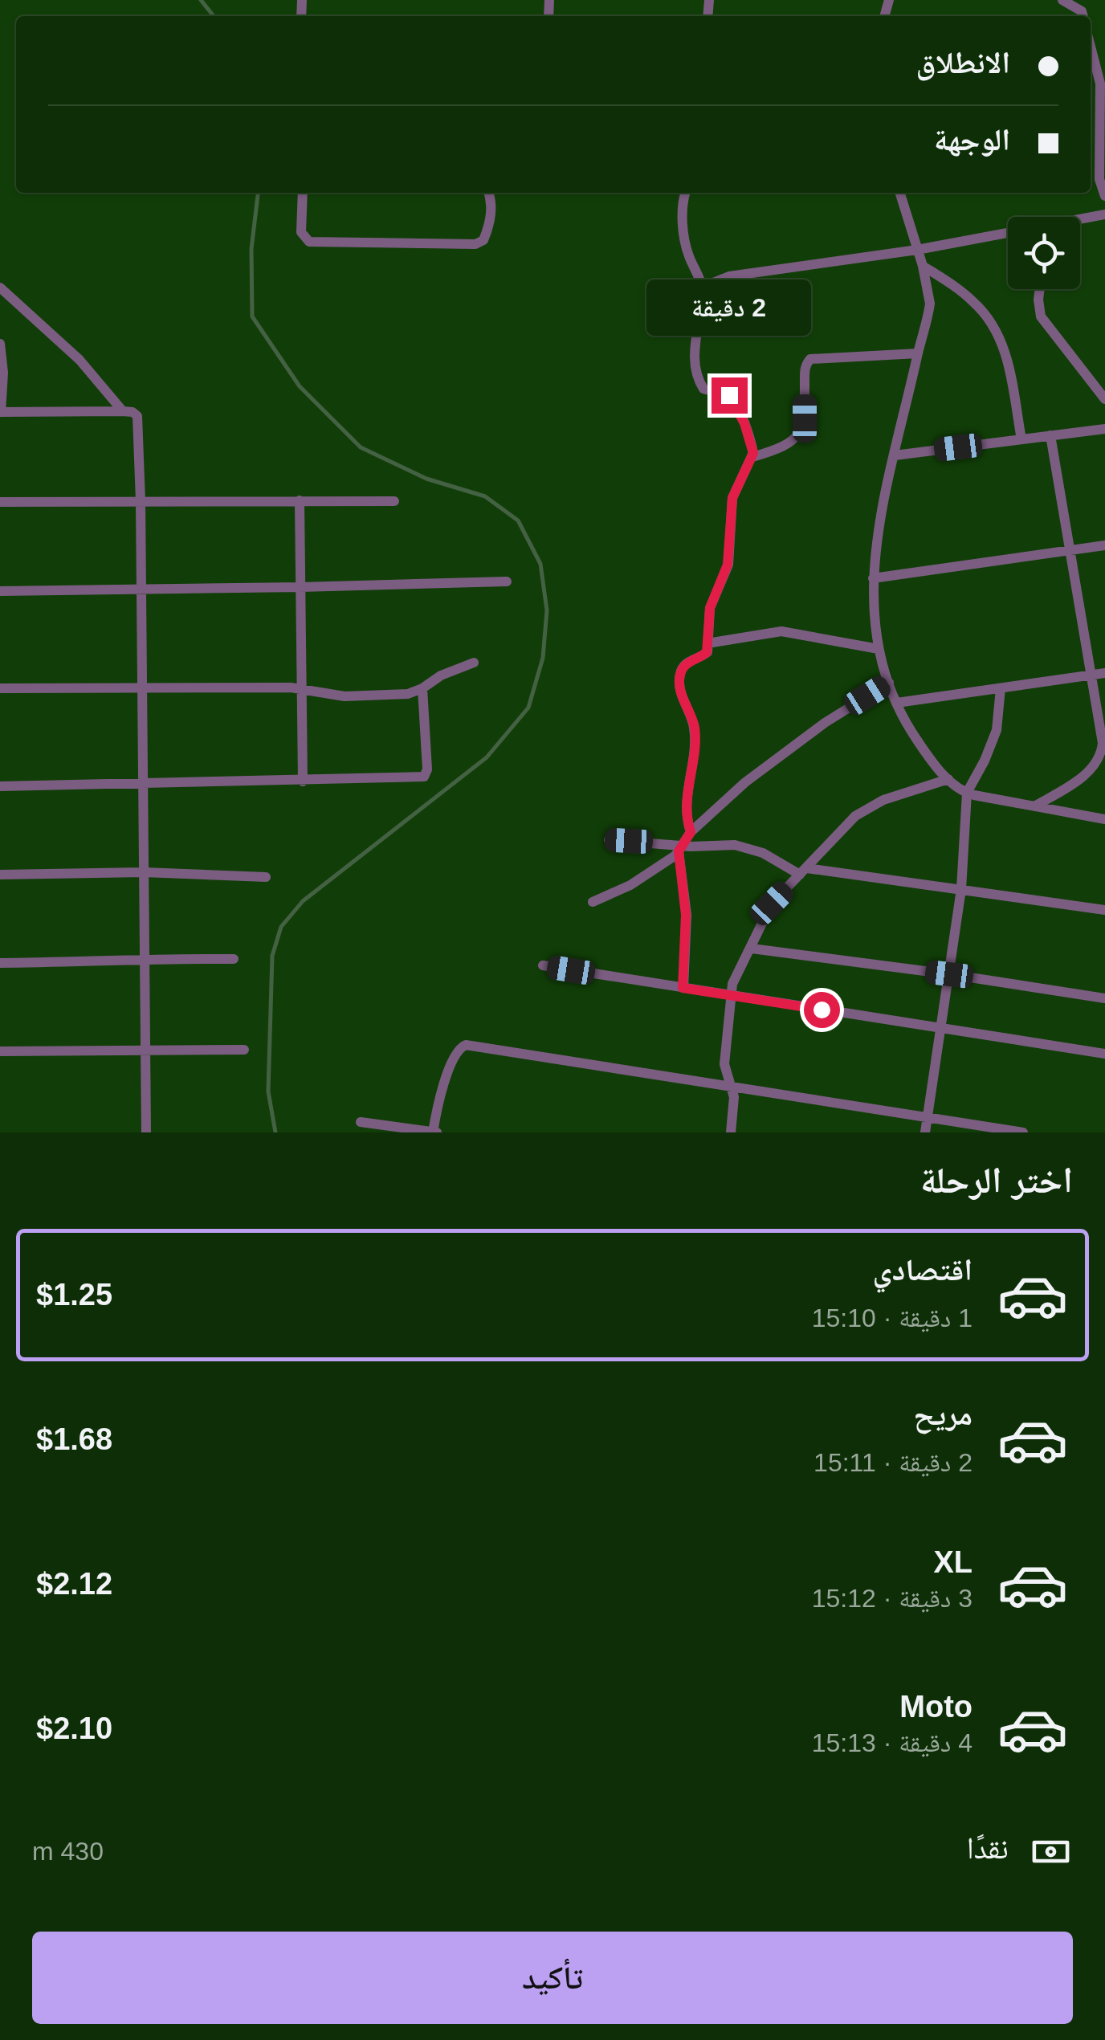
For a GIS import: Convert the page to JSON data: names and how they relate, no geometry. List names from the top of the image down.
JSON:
{
  "page": {
    "banner": ["الانطلاق", "الوجهة"],
    "bubble": "2 دقيقة",
    "heading": "اختر الرحلة",
    "list": [
      {
        "name": "اقتصادي",
        "note": "1 دقيقة · 15:10",
        "value": "$1.25"
      },
      {
        "name": "مريح",
        "note": "2 دقيقة · 15:11",
        "value": "$1.68"
      },
      {
        "name": "XL",
        "note": "3 دقيقة · 15:12",
        "value": "$2.12"
      },
      {
        "name": "Moto",
        "note": "4 دقيقة · 15:13",
        "value": "$2.10"
      }
    ],
    "pay": ["نقدًا", "430 m"],
    "buttons": "تأكيد"
  }
}
